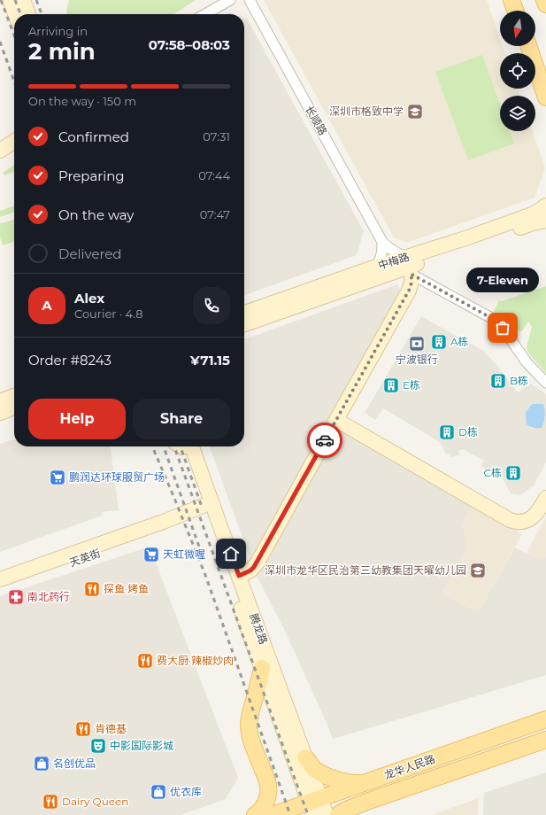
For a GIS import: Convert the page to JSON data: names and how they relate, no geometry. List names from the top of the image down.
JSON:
{
  "streets": {
    "main road": [
      "中梅路",
      "天英街",
      "腾龙路",
      "龙华人民路"
    ],
    "street": ["长顺路"]
  },
  "crossings": [
    ["天英街", "腾龙路"],
    ["腾龙路", "龙华人民路"]
  ],
  "places": {
    "school or university": ["深圳市格致中学", "深圳市龙华区民治第三幼教集团天曜幼儿园"],
    "other": ["7-Eleven"],
    "building": [
      "A栋",
      "B栋",
      "E栋",
      "D栋",
      "C栋"
    ],
    "bank": ["宁波银行"],
    "supermarket": ["鹏润达环球服贸广场", "天虹微喔"],
    "restaurant": [
      "探鱼·烤鱼",
      "费大厨·辣椒炒肉",
      "肯德基",
      "Dairy Queen"
    ],
    "pharmacy": ["南北药行"],
    "theatre": ["中影国际影城"],
    "shop": ["名创优品", "优衣库"]
  },
  "north": "bottom",
  "page": {
    "heading": ["2 min", "Arriving in", "07:58–08:03"],
    "panel": [
      "Alex",
      "Courier · 4.8",
      "Order #8243",
      "¥71.15"
    ],
    "bar": "On the way · 150 m",
    "list": [
      ["Confirmed", "07:31"],
      ["Preparing", "07:44"],
      ["On the way", "07:47"],
      "Delivered"
    ],
    "bubble": "7-Eleven",
    "round": "A",
    "buttons": ["Help", "Share"]
  }
}
